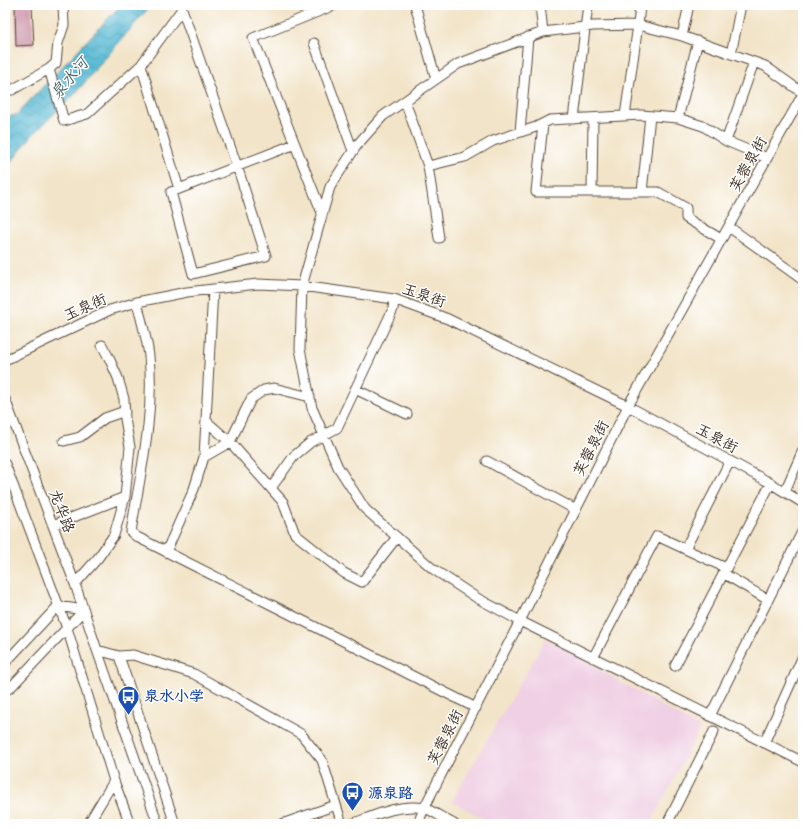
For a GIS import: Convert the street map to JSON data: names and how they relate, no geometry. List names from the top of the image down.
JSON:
{
  "streets": {
    "street": ["芙蓉泉街", "玉泉街", "龙华路"]
  },
  "crossings": [
    ["芙蓉泉街", "玉泉街"]
  ],
  "water": ["泉水河"],
  "places": {
    "bus stop": ["泉水小学", "源泉路"]
  }
}
